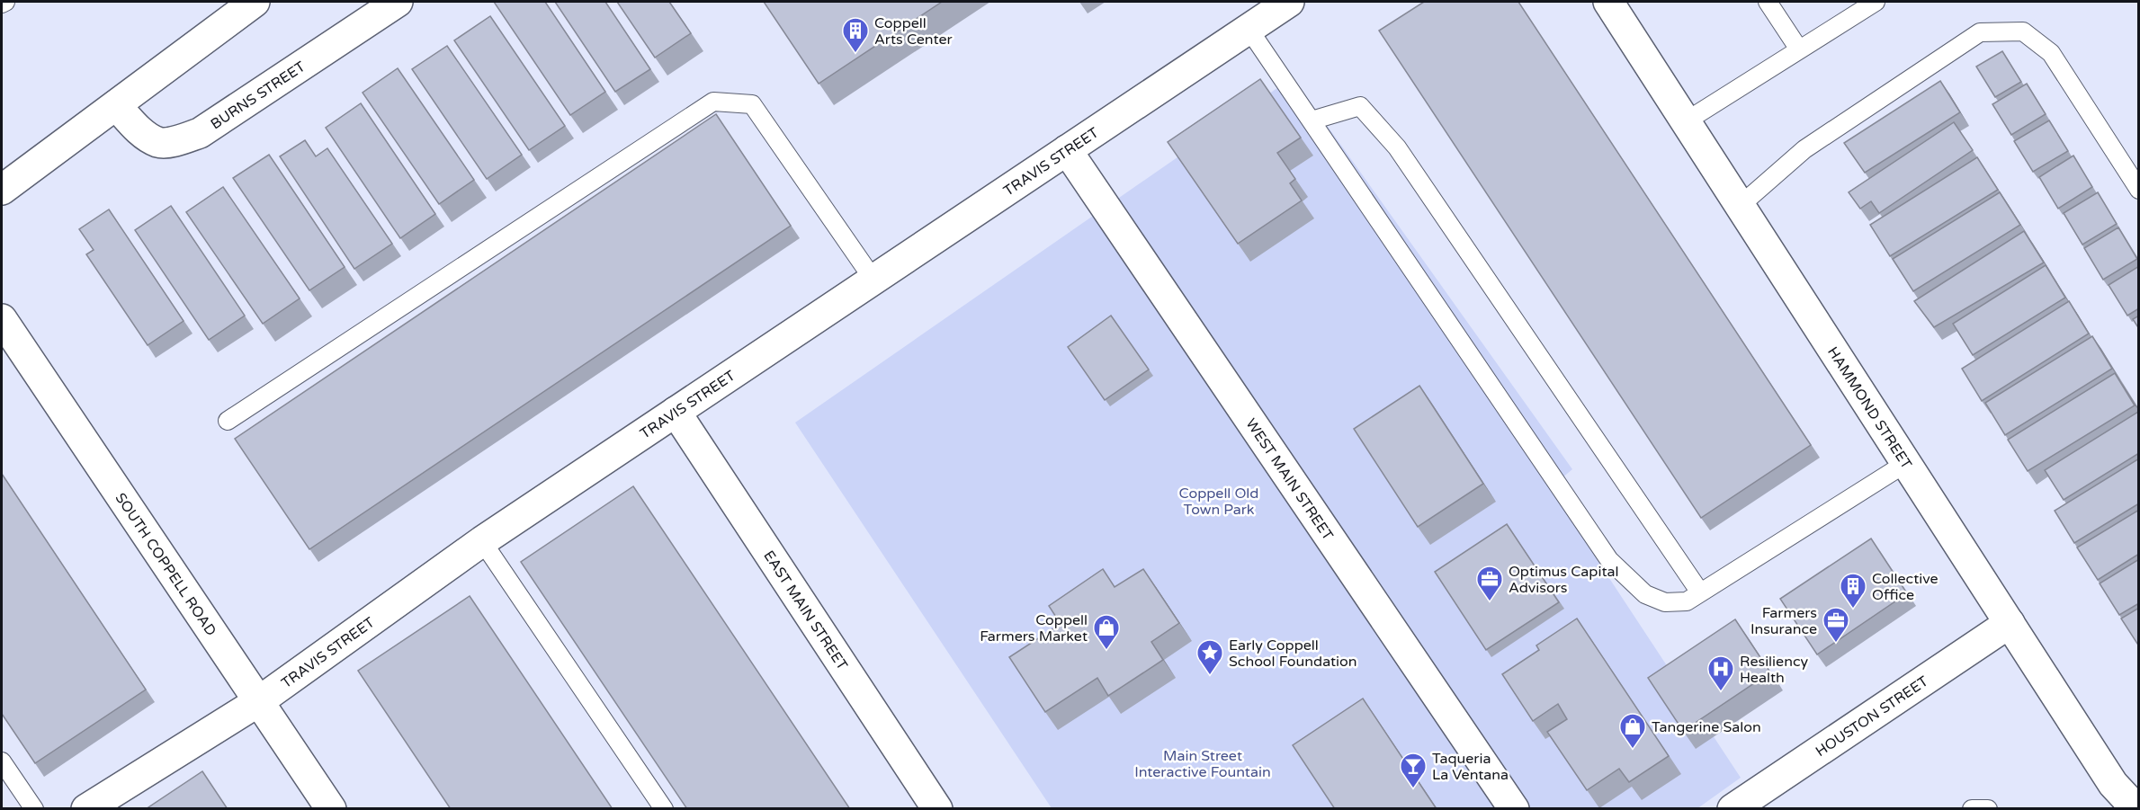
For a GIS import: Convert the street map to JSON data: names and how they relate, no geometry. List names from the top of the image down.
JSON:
{
  "streets": {
    "street": [
      "BURNS STREET",
      "TRAVIS STREET",
      "HAMMOND STREET",
      "WEST MAIN STREET",
      "SOUTH COPPELL ROAD",
      "EAST MAIN STREET",
      "HOUSTON STREET"
    ]
  },
  "crossings": [
    ["TRAVIS STREET", "WEST MAIN STREET"],
    ["TRAVIS STREET", "SOUTH COPPELL ROAD"],
    ["TRAVIS STREET", "EAST MAIN STREET"],
    ["HAMMOND STREET", "HOUSTON STREET"]
  ],
  "parks": ["Coppell Old Town Park", "Main Street Interactive Fountain"],
  "places": {
    "building": ["Coppell Arts Center", "Collective Office"],
    "office": ["Optimus Capital Advisors", "Farmers Insurance"],
    "shop": ["Coppell Farmers Market", "Tangerine Salon"],
    "place": ["Early Coppell School Foundation"],
    "hospital": ["Resiliency Health"],
    "bar": ["Taqueria La Ventana"]
  }
}
